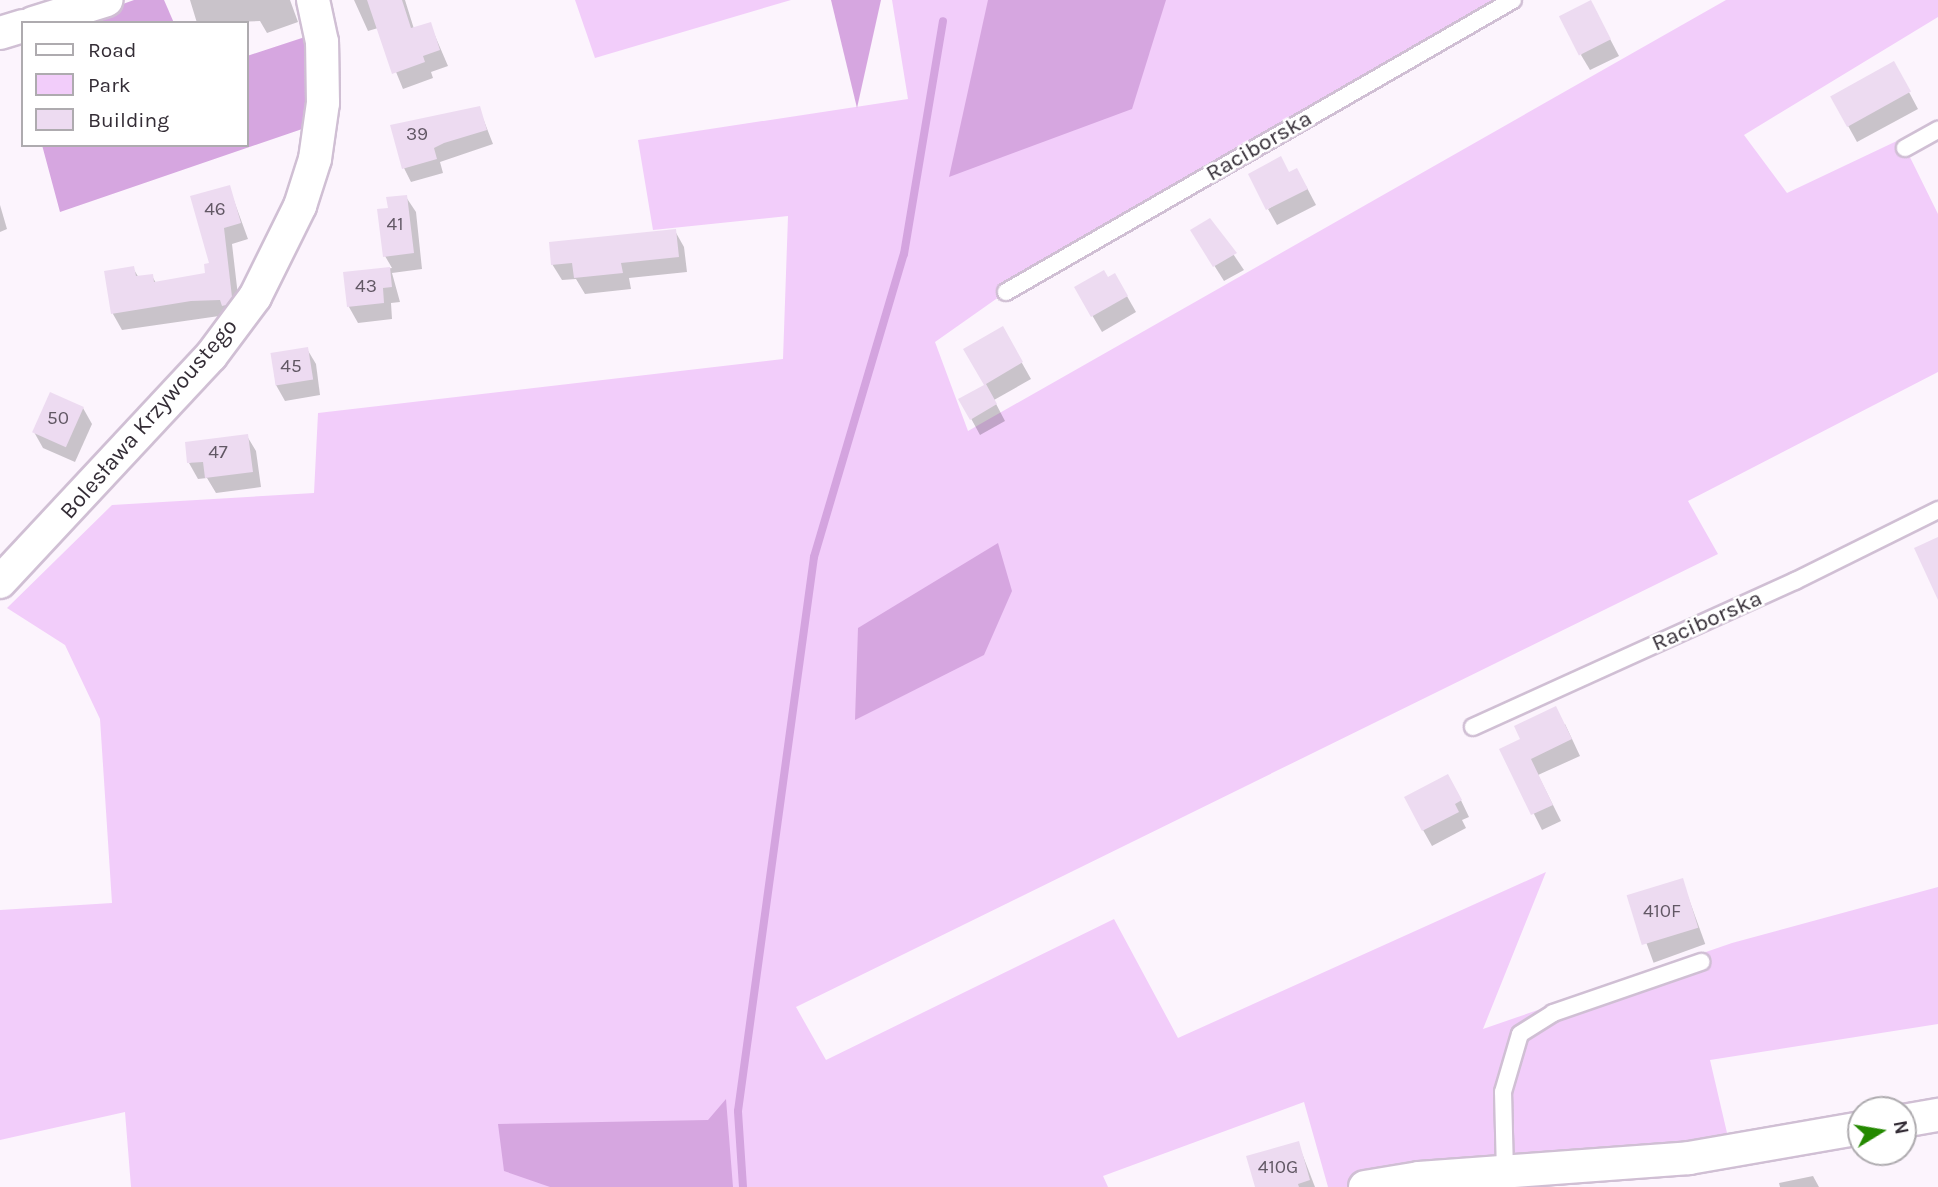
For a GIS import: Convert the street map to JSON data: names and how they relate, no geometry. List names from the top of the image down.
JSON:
{
  "streets": {
    "street": ["Bolesława Krzywoustego"],
    "lane": ["Raciborska"]
  },
  "house_numbers": [
    "39",
    "46",
    "41",
    "43",
    "45",
    "50",
    "47",
    "410F",
    "410G"
  ],
  "legend": ["Road", "Park", "Building"],
  "north": "right"
}
